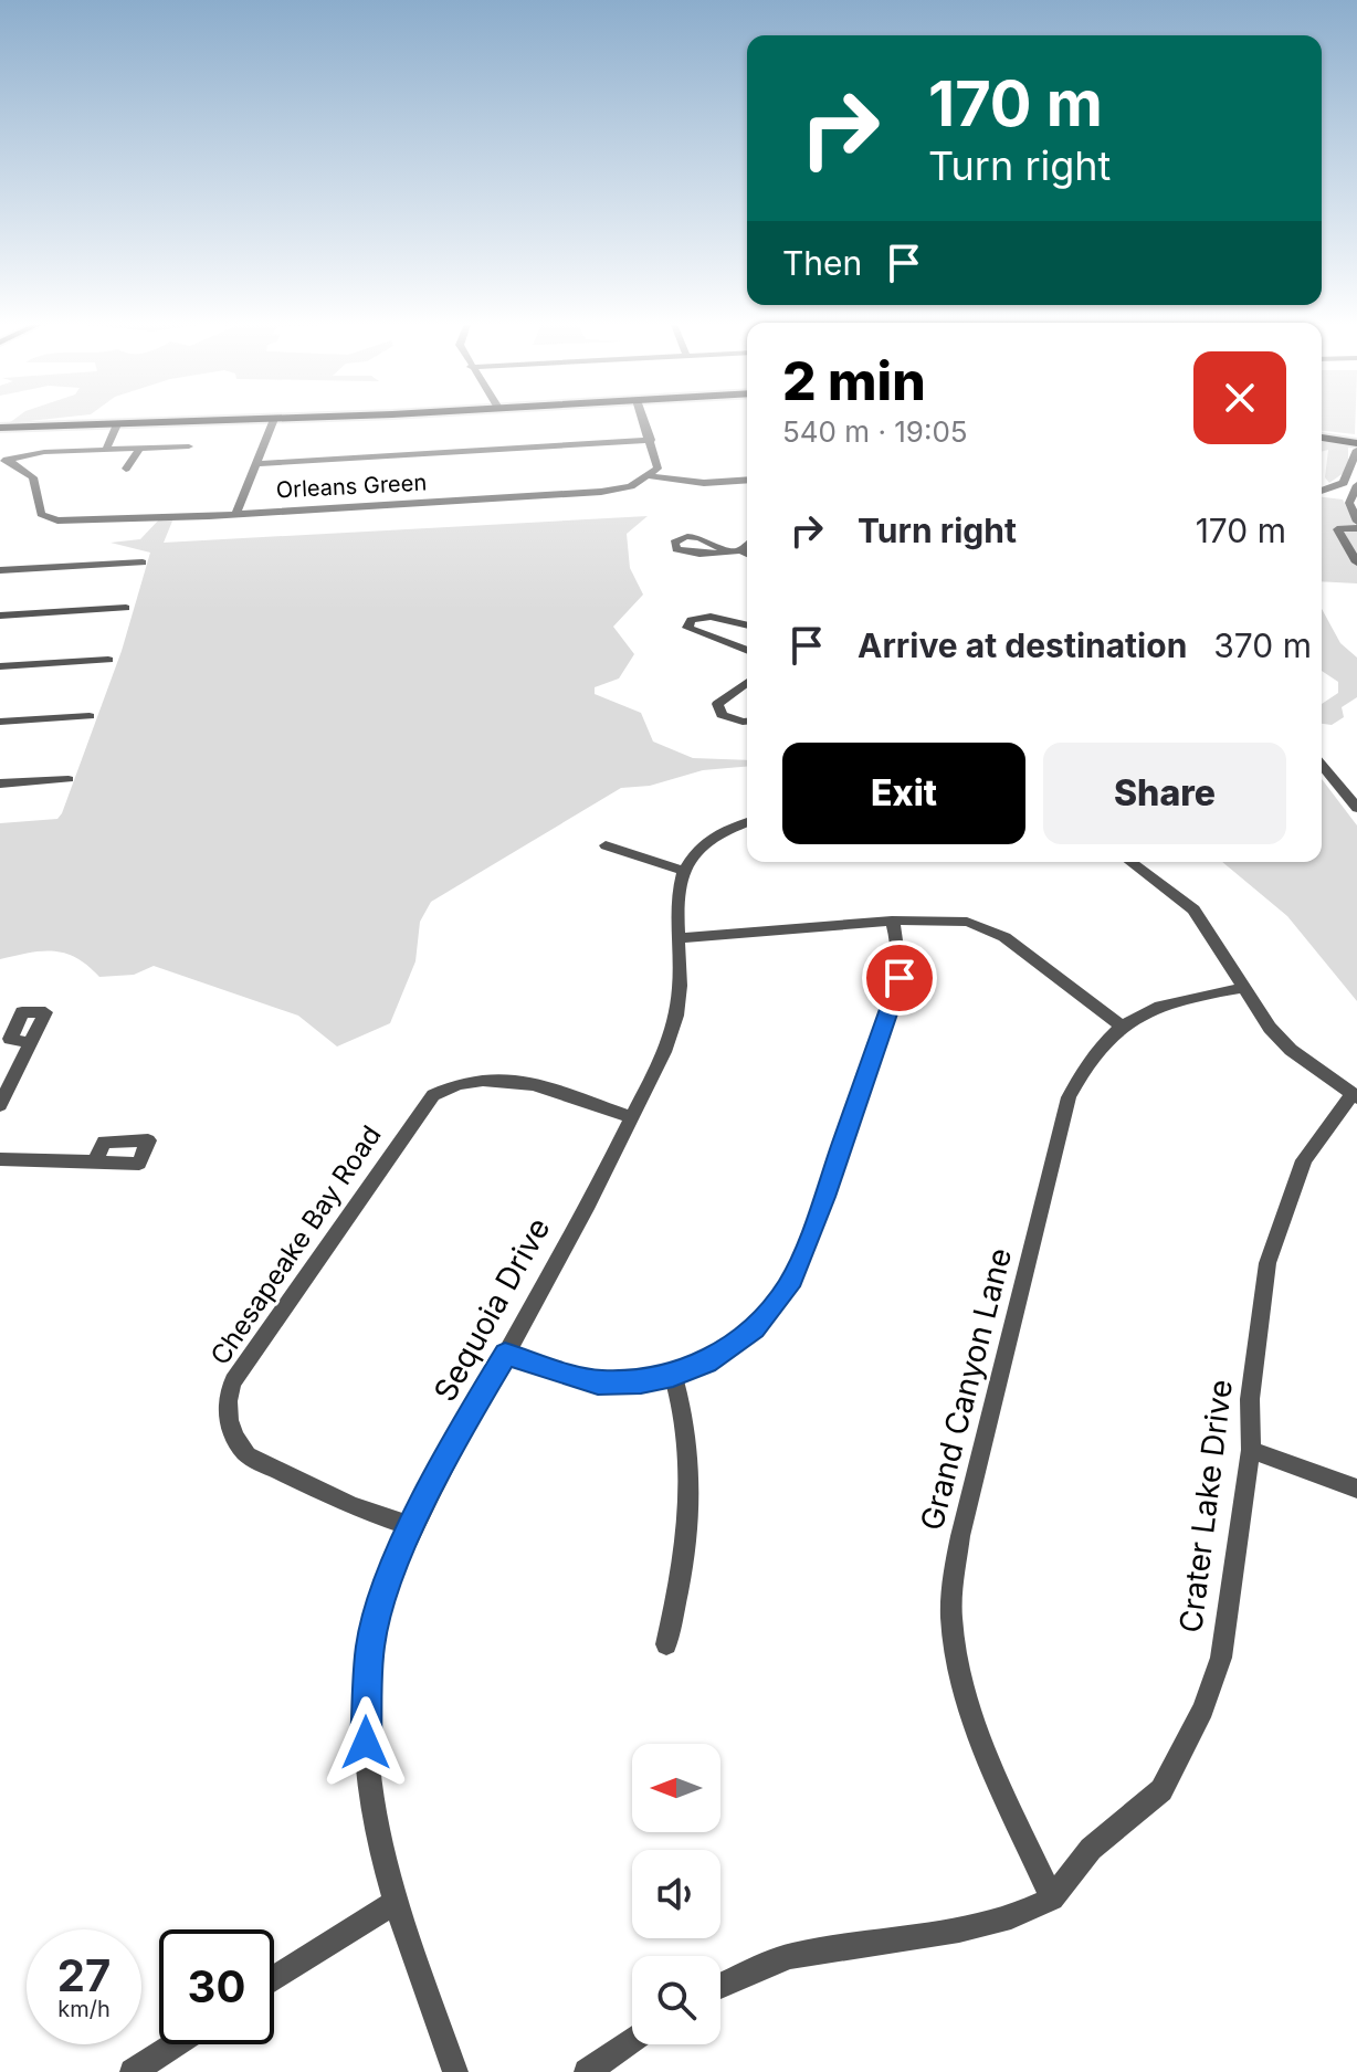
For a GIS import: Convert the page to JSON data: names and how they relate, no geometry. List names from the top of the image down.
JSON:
{
  "streets": {
    "street": [
      "Orleans Green",
      "Chesapeake Bay Road",
      "Sequoia Drive",
      "Grand Canyon Lane",
      "Crater Lake Drive"
    ]
  },
  "crossings": [
    ["Chesapeake Bay Road", "Sequoia Drive"],
    ["Grand Canyon Lane", "Crater Lake Drive"]
  ],
  "north": "left",
  "page": {
    "turn": ["170 m", "Turn right"],
    "then": "Then",
    "heading": ["2 min", "540 m · 19:05"],
    "list": [
      {
        "name": "Turn right",
        "value": "170 m"
      },
      {
        "name": "Arrive at destination",
        "value": "370 m"
      }
    ],
    "buttons": ["Exit", "Share"],
    "speed": "27 km/h",
    "limit": "30"
  }
}
